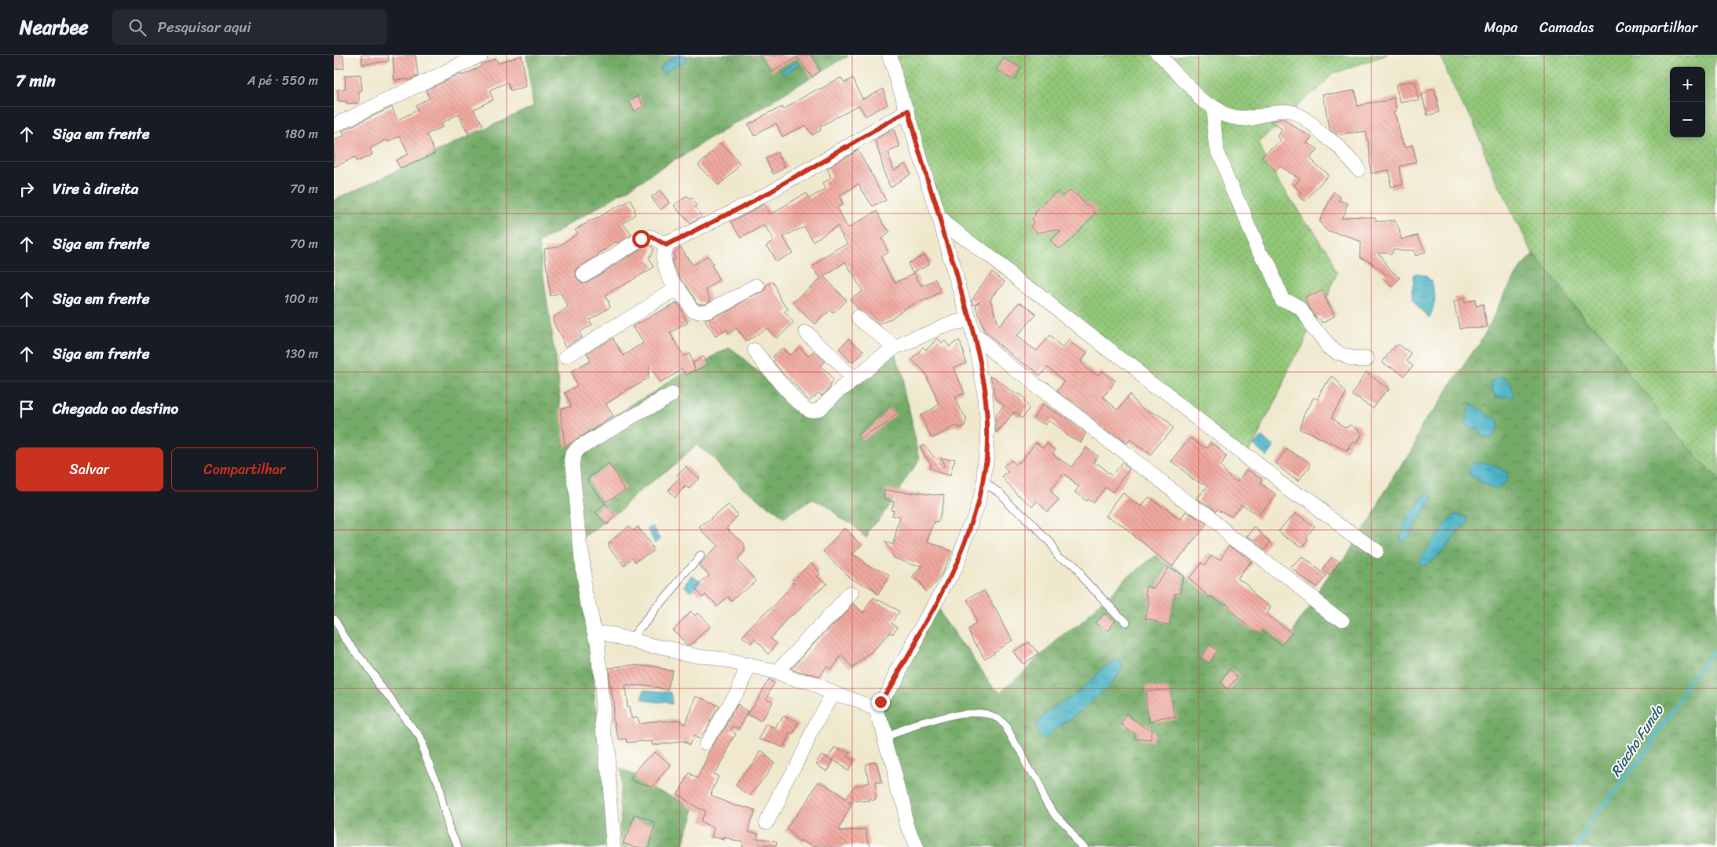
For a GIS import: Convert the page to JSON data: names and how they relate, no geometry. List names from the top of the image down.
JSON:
{
  "water": ["Riacho Fundo"],
  "page": {
    "header": "Nearbee",
    "search": "Pesquisar aqui",
    "nav": ["Mapa", "Camadas", "Compartilhar"],
    "heading": ["7 min", "A pé · 550 m"],
    "map_buttons": ["+", "−"],
    "list": [
      ["Siga em frente", "180 m"],
      ["Vire à direita", "70 m"],
      ["Siga em frente", "70 m"],
      ["Siga em frente", "100 m"],
      ["Siga em frente", "130 m"],
      "Chegada ao destino"
    ],
    "buttons": ["Salvar", "Compartilhar"]
  }
}
